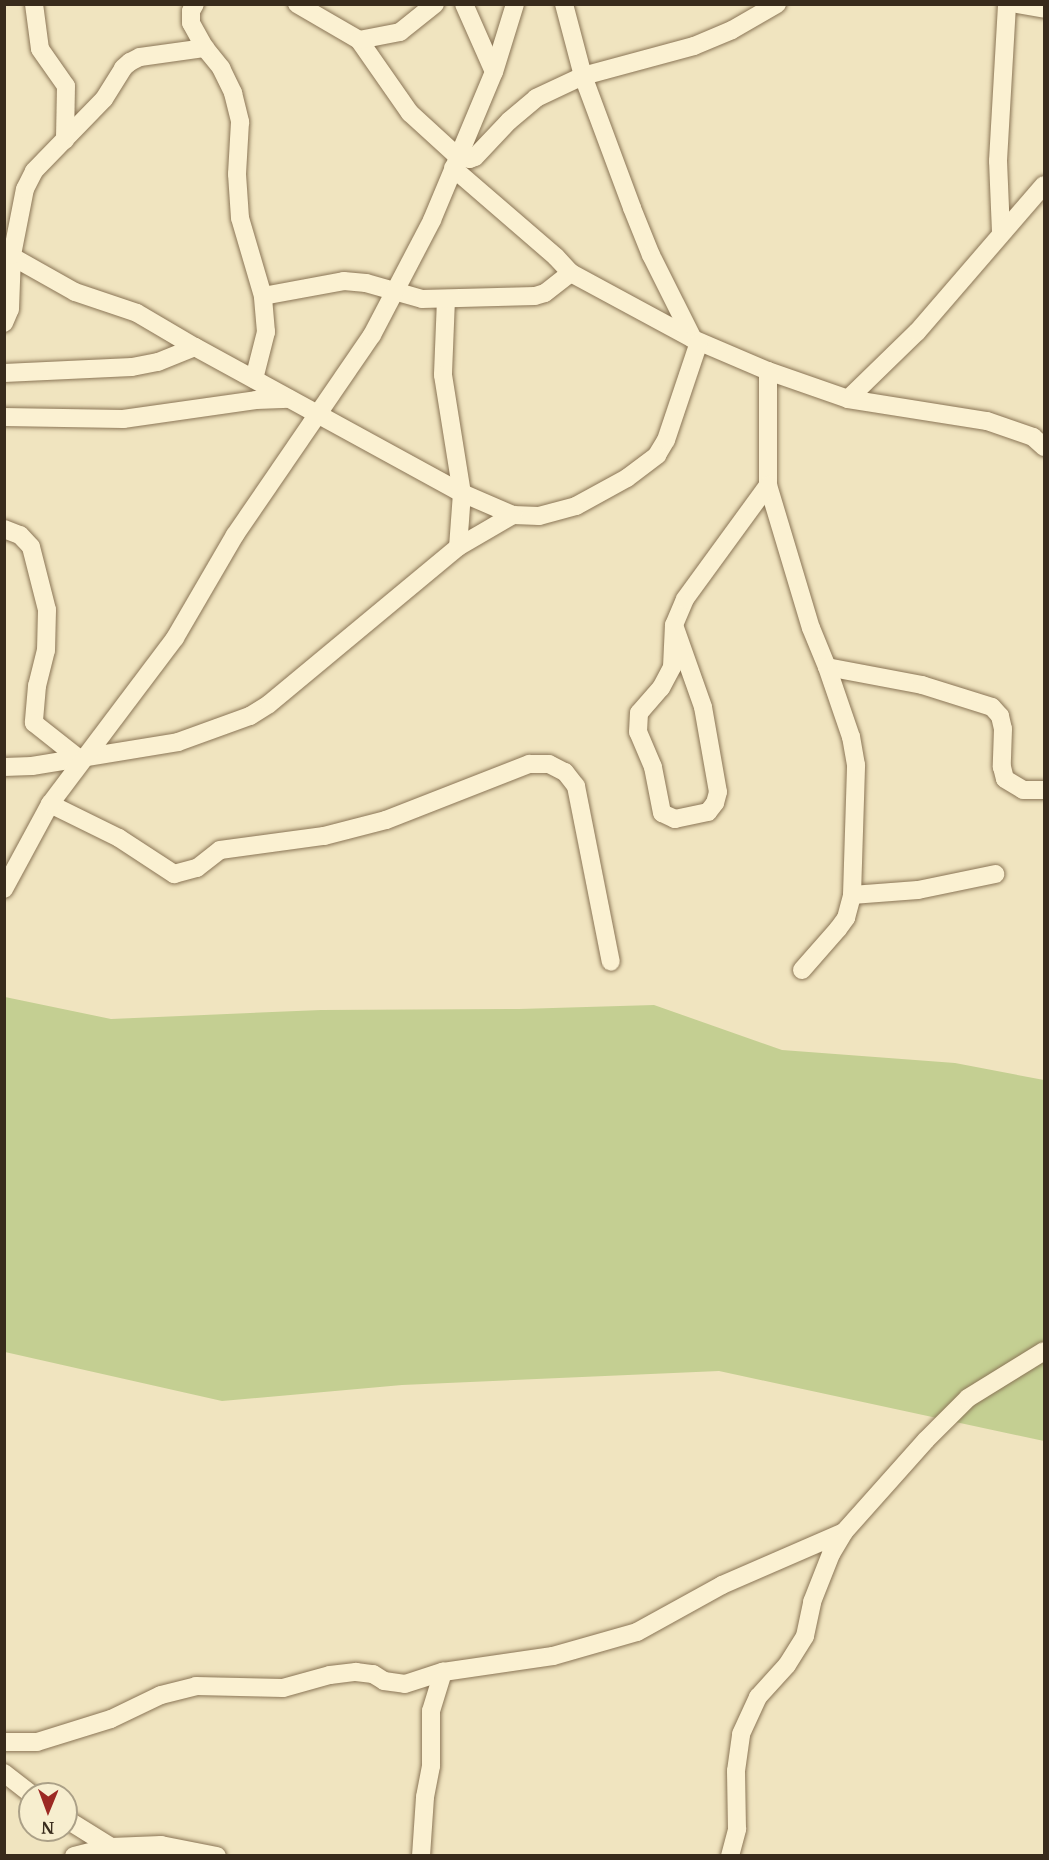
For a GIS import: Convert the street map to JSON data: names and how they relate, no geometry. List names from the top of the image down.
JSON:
{
  "north": "bottom"
}
